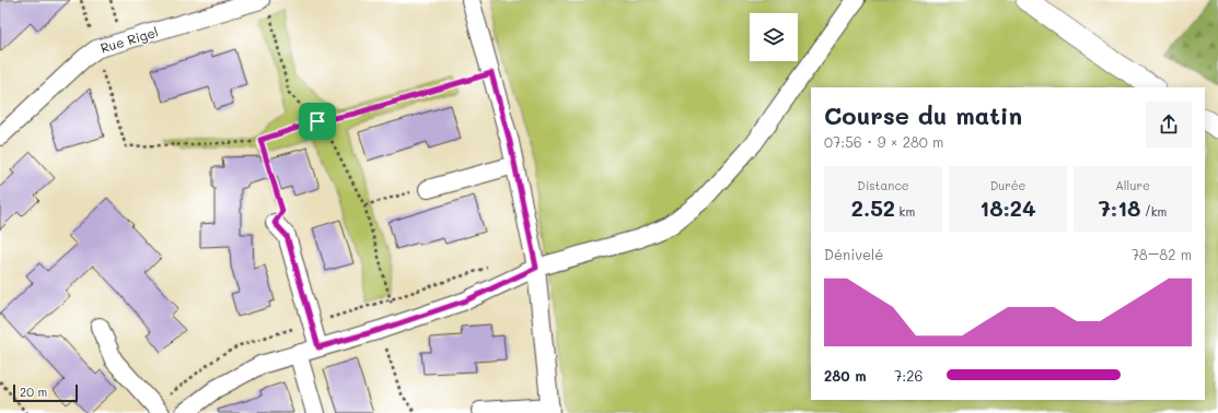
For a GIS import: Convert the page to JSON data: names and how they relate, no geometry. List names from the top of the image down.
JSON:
{
  "streets": {
    "street": ["Rue Rigel"]
  },
  "scale_bar": "20 m",
  "page": {
    "heading": ["Course du matin", "07:56 · 9 × 280 m"],
    "stats": [
      ["Distance", "2.52 km"],
      ["Durée", "18:24"],
      ["Allure", "7:18 /km"]
    ],
    "chart": ["Dénivelé", "78–82 m"],
    "list": [
      {
        "name": "280 m",
        "note": "7:26"
      }
    ],
    "scale": "20 m"
  }
}
